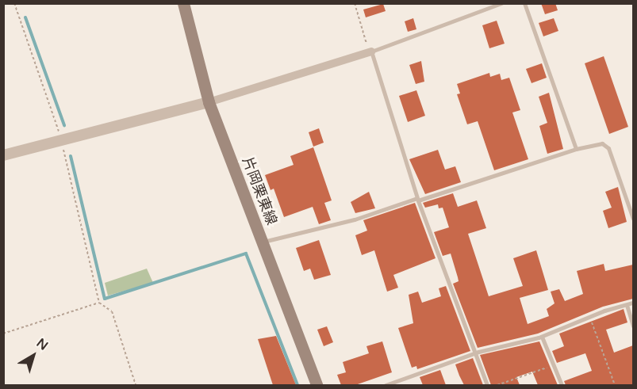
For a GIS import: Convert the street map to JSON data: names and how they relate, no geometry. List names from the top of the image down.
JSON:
{
  "streets": {
    "main road": ["片岡栗東線"]
  },
  "north": "top right"
}
